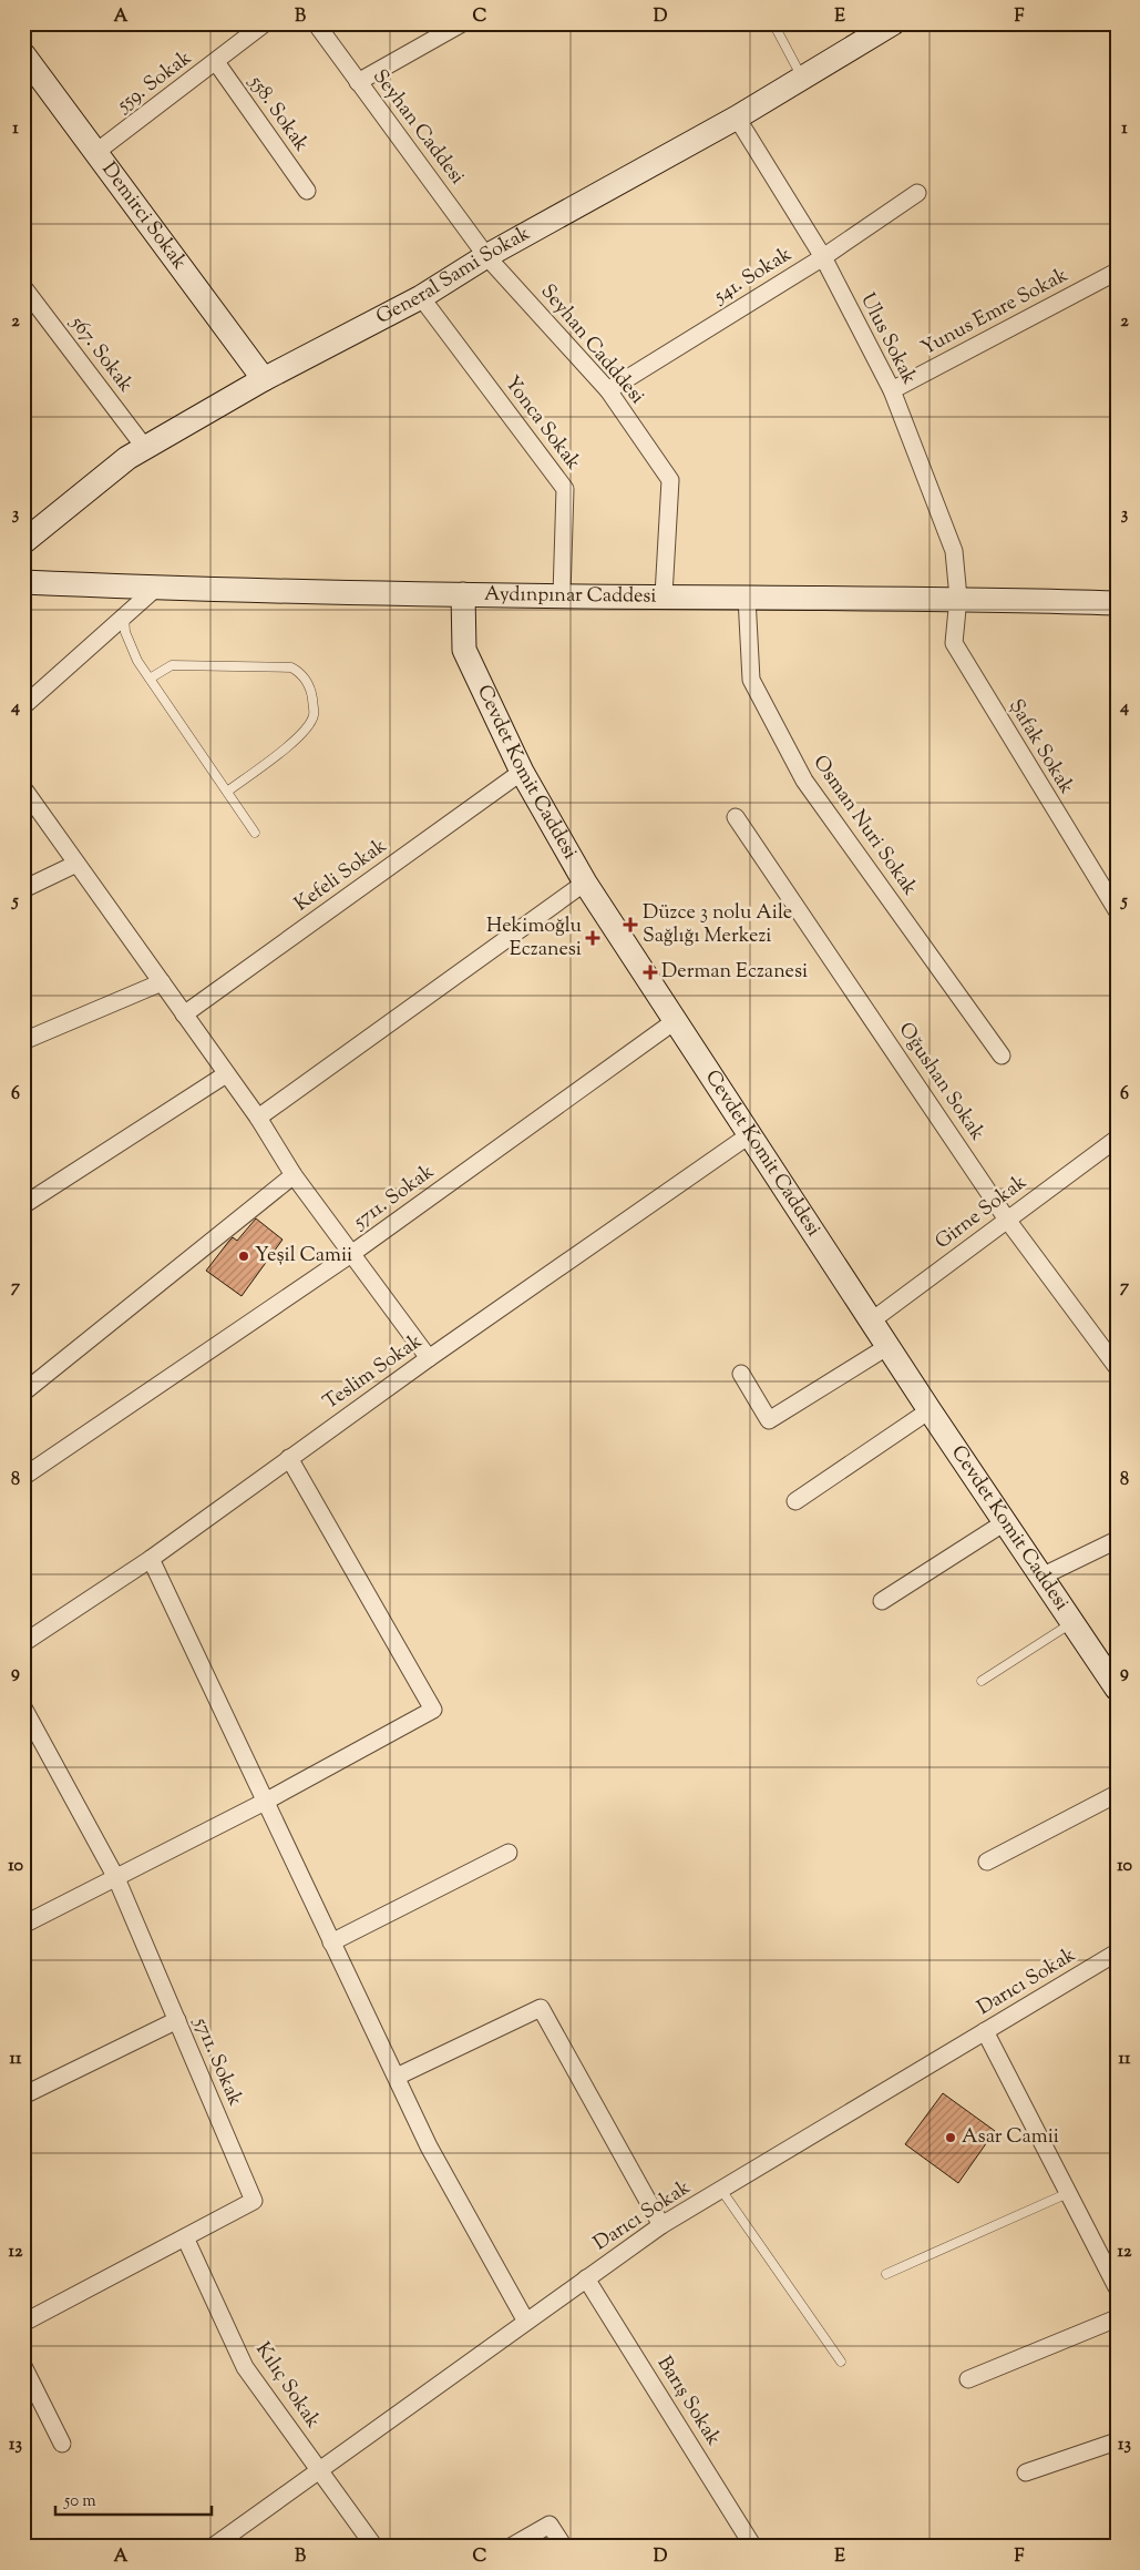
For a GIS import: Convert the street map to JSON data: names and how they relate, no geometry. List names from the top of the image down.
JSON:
{
  "streets": {
    "street": [
      "559. Sokak",
      "558. Sokak",
      "Seyhan Caddesi",
      "Demirci Sokak",
      "General Sami Sokak",
      "541. Sokak",
      "Yunus Emre Sokak",
      "Ulus Sokak",
      "Seyhan Cadddesi",
      "567. Sokak",
      "Yonca Sokak",
      "Aydınpınar Caddesi",
      "Şafak Sokak",
      "Cevdet Komit Caddesi",
      "Osman Nuri Sokak",
      "Kefeli Sokak",
      "Oğushan Sokak",
      "5711. Sokak",
      "Girne Sokak",
      "Teslim Sokak",
      "Darıcı Sokak",
      "Kılıç Sokak",
      "Barış Sokak"
    ]
  },
  "crossings": [
    ["559. Sokak", "558. Sokak"],
    ["559. Sokak", "Demirci Sokak"],
    ["Seyhan Caddesi", "General Sami Sokak"],
    ["Seyhan Caddesi", "Seyhan Cadddesi"],
    ["Demirci Sokak", "General Sami Sokak"],
    ["General Sami Sokak", "Ulus Sokak"],
    ["General Sami Sokak", "Seyhan Cadddesi"],
    ["General Sami Sokak", "567. Sokak"],
    ["General Sami Sokak", "Yonca Sokak"],
    ["541. Sokak", "Ulus Sokak"],
    ["541. Sokak", "Seyhan Cadddesi"],
    ["Yunus Emre Sokak", "Ulus Sokak"],
    ["Ulus Sokak", "Aydınpınar Caddesi"],
    ["Ulus Sokak", "Şafak Sokak"],
    ["Seyhan Cadddesi", "Aydınpınar Caddesi"],
    ["Yonca Sokak", "Aydınpınar Caddesi"],
    ["Aydınpınar Caddesi", "Şafak Sokak"],
    ["Aydınpınar Caddesi", "Cevdet Komit Caddesi"],
    ["Aydınpınar Caddesi", "Osman Nuri Sokak"],
    ["Cevdet Komit Caddesi", "Kefeli Sokak"],
    ["Cevdet Komit Caddesi", "5711. Sokak"],
    ["Cevdet Komit Caddesi", "Girne Sokak"],
    ["Cevdet Komit Caddesi", "Teslim Sokak"],
    ["Oğushan Sokak", "Girne Sokak"],
    ["5711. Sokak", "Kılıç Sokak"],
    ["Darıcı Sokak", "Kılıç Sokak"],
    ["Darıcı Sokak", "Barış Sokak"]
  ],
  "places": {
    "health": ["Düzce 3 nolu Aile Sağlığı Merkezi", "Hekimoğlu Eczanesi", "Derman Eczanesi"],
    "other": ["Yeşil Camii", "Asar Camii"]
  },
  "scale_bar": "50 m",
  "grid": {
    "columns": [
      "A",
      "B",
      "C",
      "D",
      "E",
      "F"
    ],
    "rows": [
      "1",
      "2",
      "3",
      "4",
      "5",
      "6",
      "7",
      "8",
      "9",
      "10",
      "11",
      "12",
      "13"
    ]
  }
}
